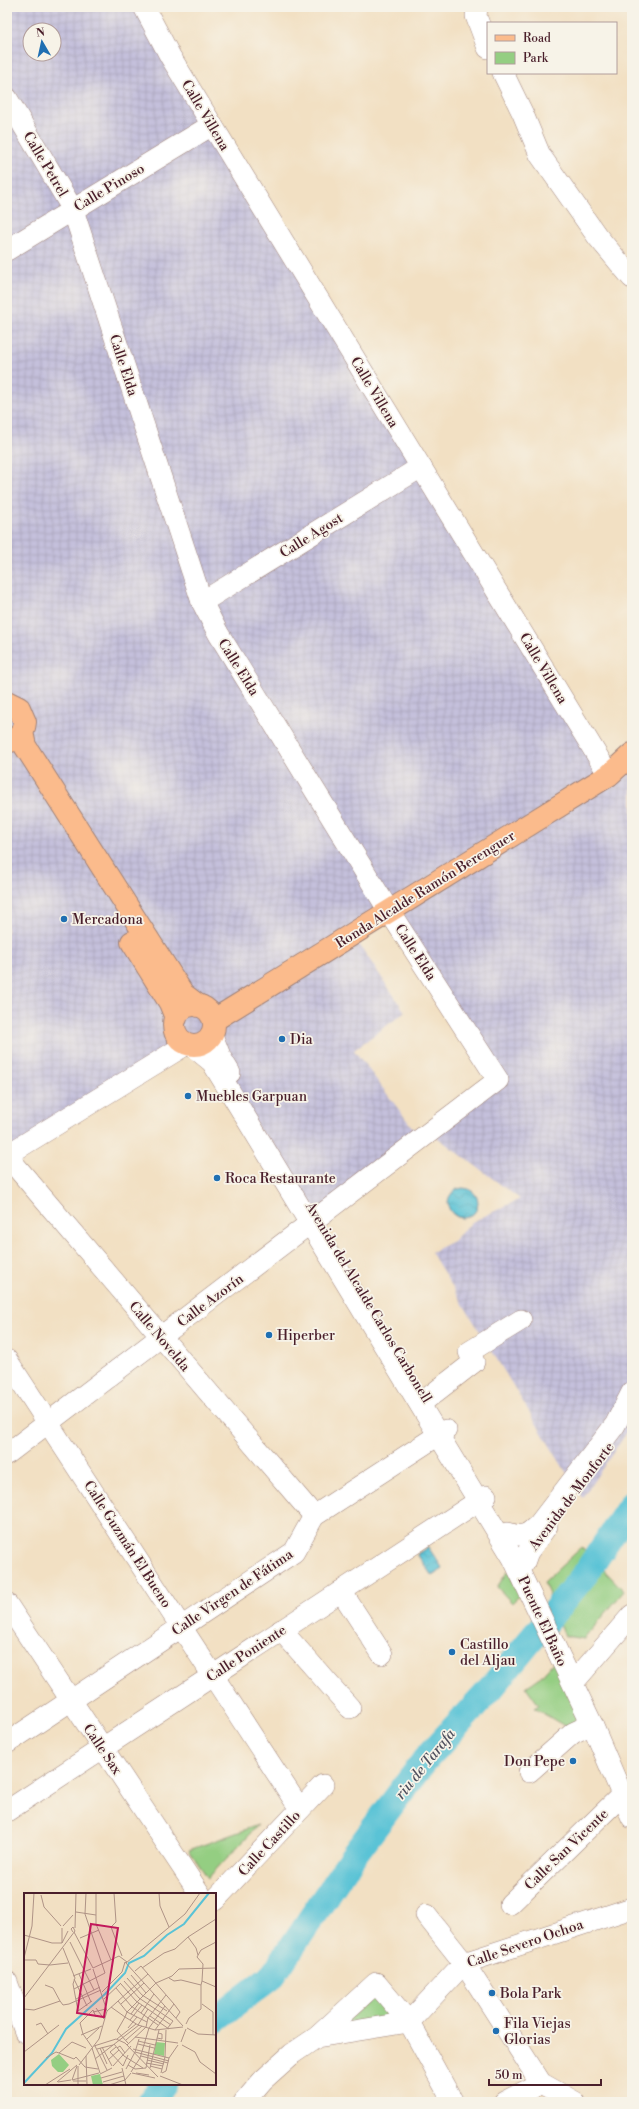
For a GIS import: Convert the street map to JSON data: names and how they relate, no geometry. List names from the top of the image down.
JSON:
{
  "streets": {
    "main road": ["Ronda Alcalde Ramón Berenguer", "Avenida del Alcalde Carlos Carbonell"],
    "street": [
      "Calle Villena",
      "Calle Petrel",
      "Calle Pinoso",
      "Calle Elda",
      "Calle Agost",
      "Calle Azorín",
      "Calle Novelda",
      "Avenida de Monforte",
      "Calle Guzmán El Bueno",
      "Calle Virgen de Fátima",
      "Puente El Baño",
      "Calle Poniente",
      "Calle Sax",
      "Calle Castillo",
      "Calle San Vicente",
      "Calle Severo Ochoa"
    ]
  },
  "crossings": [
    ["Calle Villena", "Calle Pinoso"],
    ["Calle Villena", "Calle Agost"],
    ["Calle Villena", "Ronda Alcalde Ramón Berenguer"],
    ["Calle Petrel", "Calle Pinoso"],
    ["Calle Petrel", "Calle Elda"],
    ["Calle Pinoso", "Calle Elda"],
    ["Calle Elda", "Calle Agost"],
    ["Calle Elda", "Ronda Alcalde Ramón Berenguer"],
    ["Calle Elda", "Calle Azorín"],
    ["Ronda Alcalde Ramón Berenguer", "Avenida del Alcalde Carlos Carbonell"],
    ["Calle Azorín", "Avenida del Alcalde Carlos Carbonell"],
    ["Calle Azorín", "Calle Novelda"],
    ["Calle Azorín", "Calle Guzmán El Bueno"],
    ["Avenida del Alcalde Carlos Carbonell", "Avenida de Monforte"],
    ["Avenida del Alcalde Carlos Carbonell", "Calle Virgen de Fátima"],
    ["Avenida del Alcalde Carlos Carbonell", "Puente El Baño"],
    ["Avenida del Alcalde Carlos Carbonell", "Calle Poniente"],
    ["Calle Novelda", "Calle Virgen de Fátima"],
    ["Avenida de Monforte", "Puente El Baño"],
    ["Calle Guzmán El Bueno", "Calle Virgen de Fátima"],
    ["Calle Guzmán El Bueno", "Calle Poniente"],
    ["Calle Guzmán El Bueno", "Calle Castillo"],
    ["Calle Virgen de Fátima", "Calle Sax"],
    ["Calle Poniente", "Calle Sax"]
  ],
  "water": ["riu de Tarafa"],
  "places": [
    "Mercadona",
    "Dia",
    "Muebles Garpuan",
    "Roca Restaurante",
    "Hiperber",
    "Castillo del Aljau",
    "Don Pepe",
    "Bola Park",
    "Fila Viejas Glorias"
  ],
  "legend": ["Road", "Park"],
  "scale_bar": "50 m",
  "north": "top"
}
